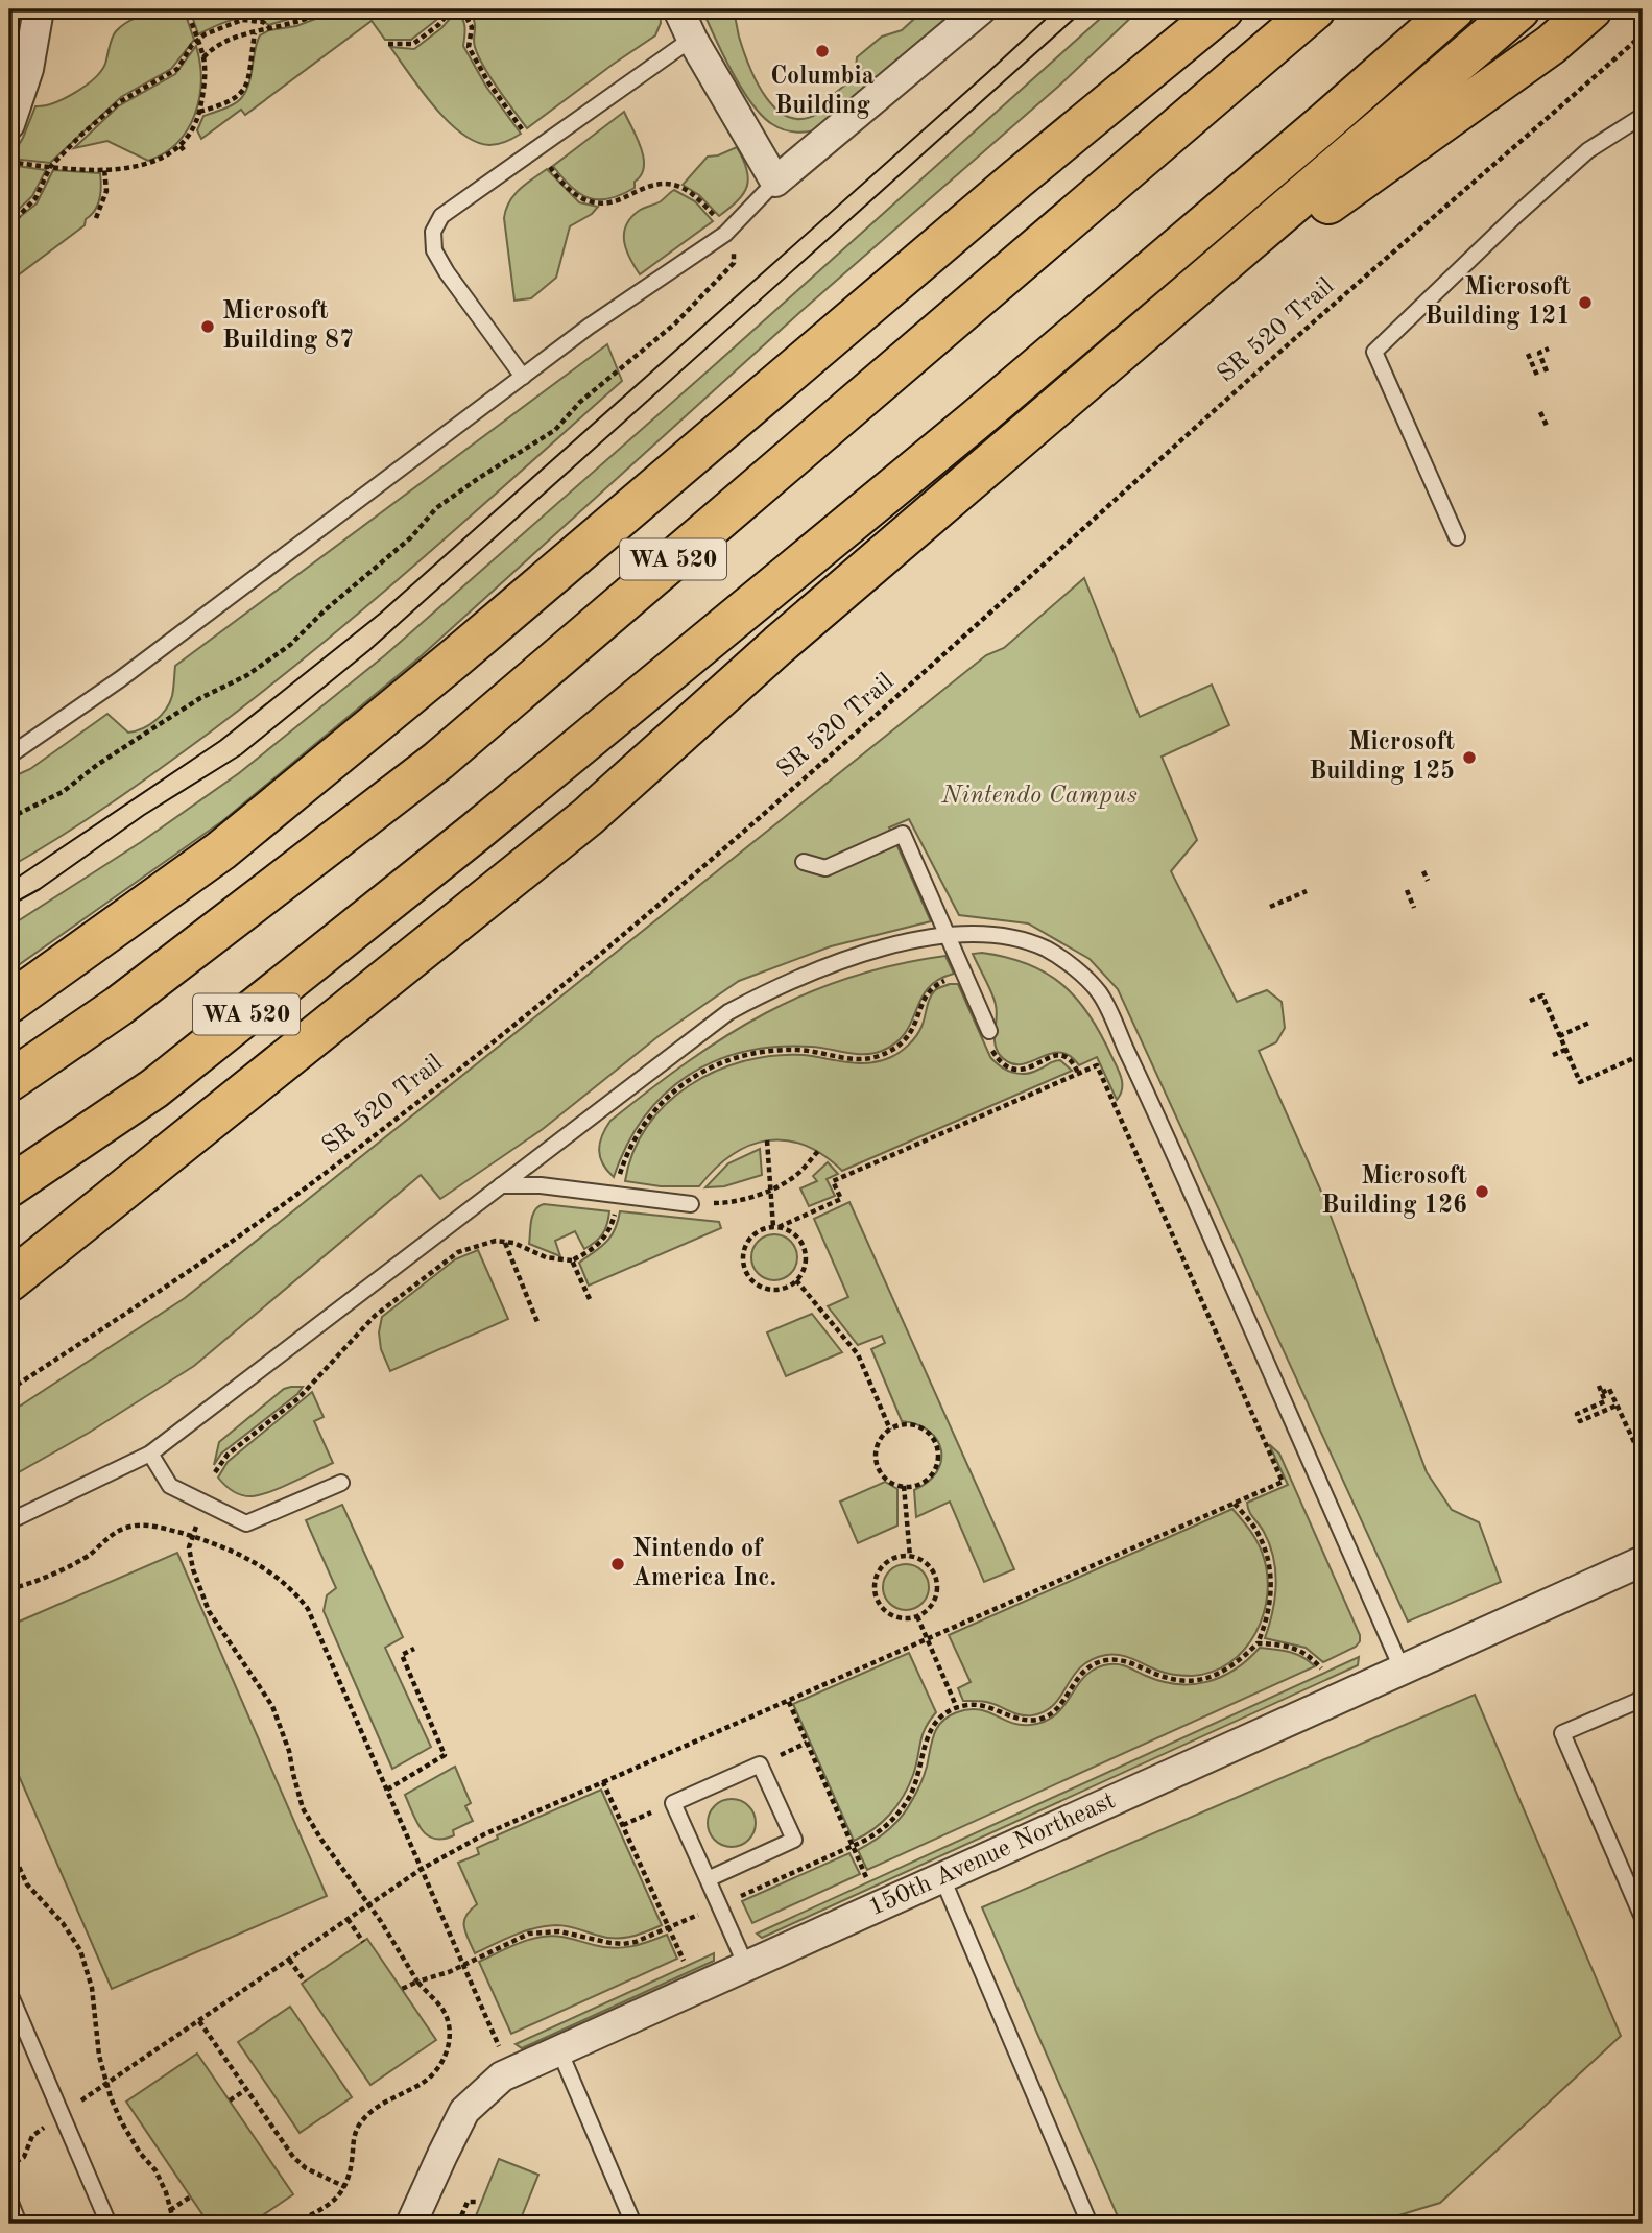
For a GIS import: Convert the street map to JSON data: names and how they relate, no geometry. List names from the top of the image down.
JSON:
{
  "streets": {
    "highway": ["WA 520"],
    "street": ["150th Avenue Northeast"],
    "path": ["SR 520 Trail"]
  },
  "parks": ["Nintendo Campus"],
  "places": [
    "Columbia Building",
    "Microsoft Building 121",
    "Microsoft Building 87",
    "Microsoft Building 125",
    "Microsoft Building 126",
    "Nintendo of America Inc."
  ]
}
